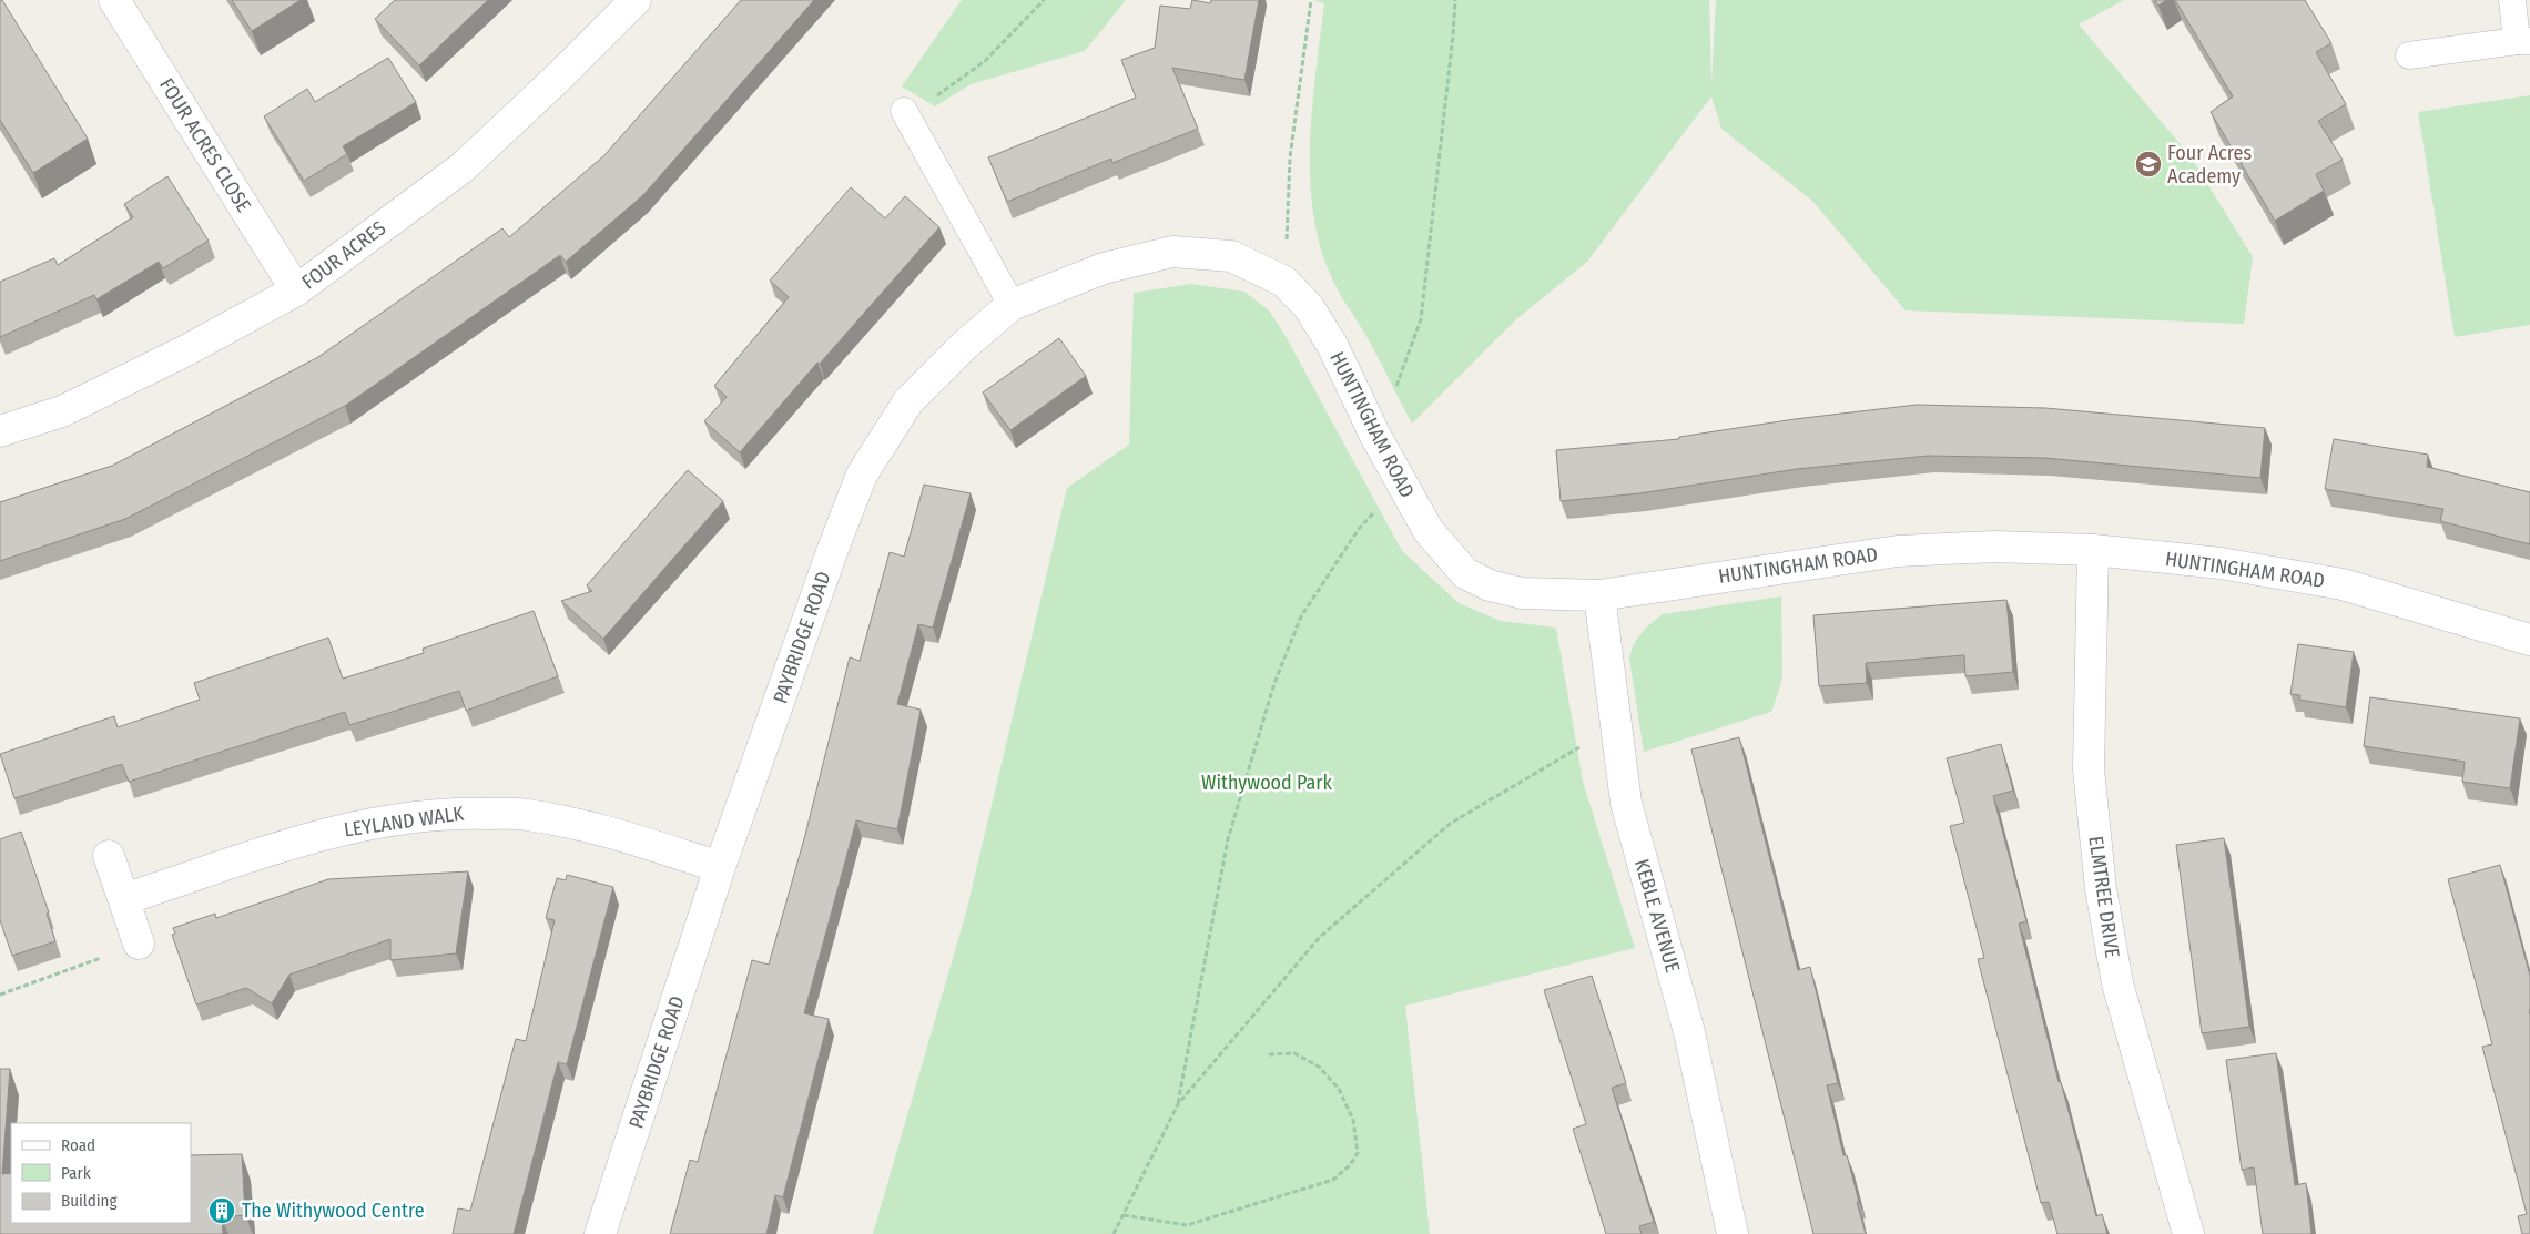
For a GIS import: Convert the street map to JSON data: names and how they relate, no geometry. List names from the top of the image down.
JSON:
{
  "streets": {
    "street": [
      "FOUR ACRES CLOSE",
      "FOUR ACRES",
      "HUNTINGHAM ROAD",
      "PAYBRIDGE ROAD",
      "LEYLAND WALK",
      "ELMTREE DRIVE",
      "KEBLE AVENUE"
    ]
  },
  "crossings": [
    ["FOUR ACRES CLOSE", "FOUR ACRES"],
    ["HUNTINGHAM ROAD", "PAYBRIDGE ROAD"],
    ["HUNTINGHAM ROAD", "ELMTREE DRIVE"],
    ["HUNTINGHAM ROAD", "KEBLE AVENUE"],
    ["PAYBRIDGE ROAD", "LEYLAND WALK"]
  ],
  "parks": ["Withywood Park"],
  "places": {
    "school or university": ["Four Acres Academy"],
    "building": ["The Withywood Centre"]
  },
  "legend": ["Road", "Park", "Building"]
}
